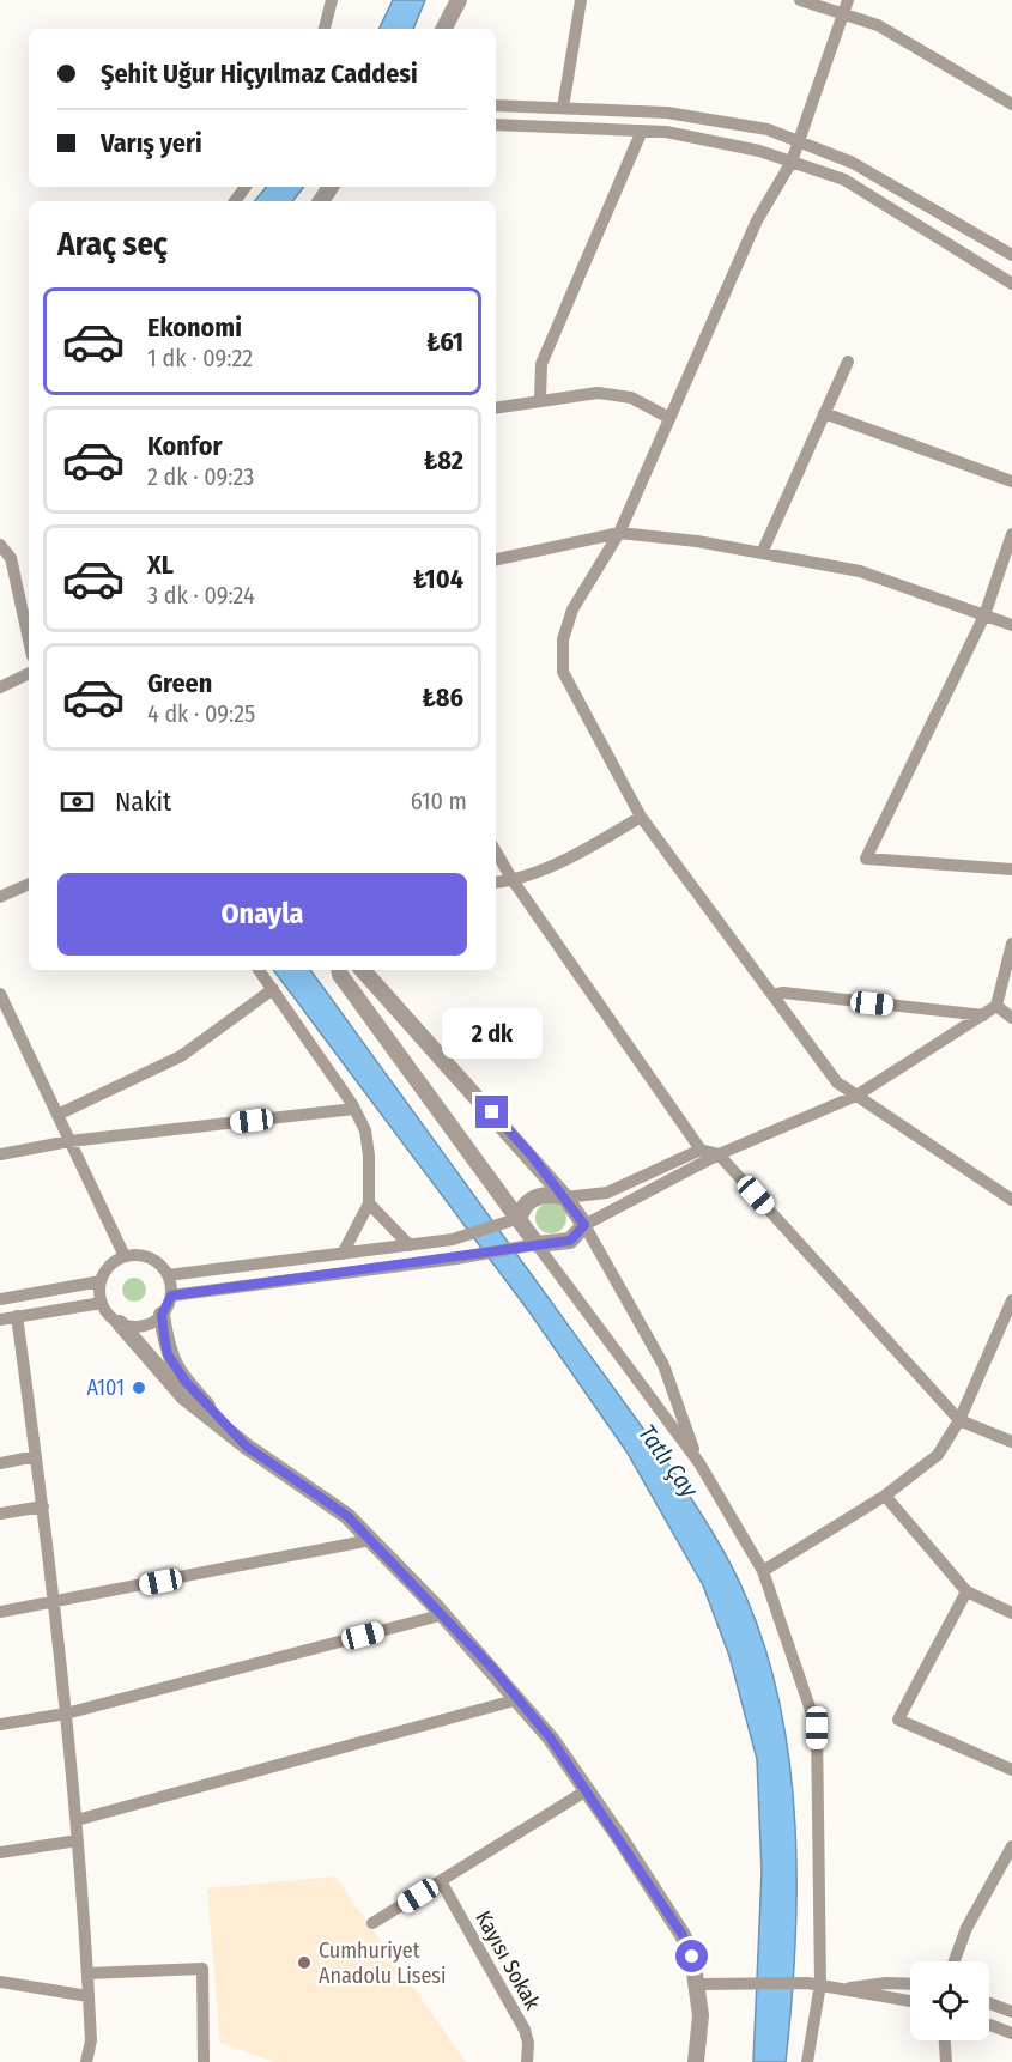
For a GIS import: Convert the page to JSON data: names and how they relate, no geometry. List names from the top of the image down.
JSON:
{
  "streets": {
    "street": ["Kayısı Sokak"]
  },
  "water": ["Tatlı Çay"],
  "places": ["A101", "Cumhuriyet Anadolu Lisesi"],
  "page": {
    "banner": ["Şehit Uğur Hiçyılmaz Caddesi", "Varış yeri"],
    "heading": "Araç seç",
    "list": [
      {
        "name": "Ekonomi",
        "note": "1 dk · 09:22",
        "value": "₺61"
      },
      {
        "name": "Konfor",
        "note": "2 dk · 09:23",
        "value": "₺82"
      },
      {
        "name": "XL",
        "note": "3 dk · 09:24",
        "value": "₺104"
      },
      {
        "name": "Green",
        "note": "4 dk · 09:25",
        "value": "₺86"
      }
    ],
    "pay": ["Nakit", "610 m"],
    "buttons": "Onayla",
    "bubble": "2 dk"
  }
}
